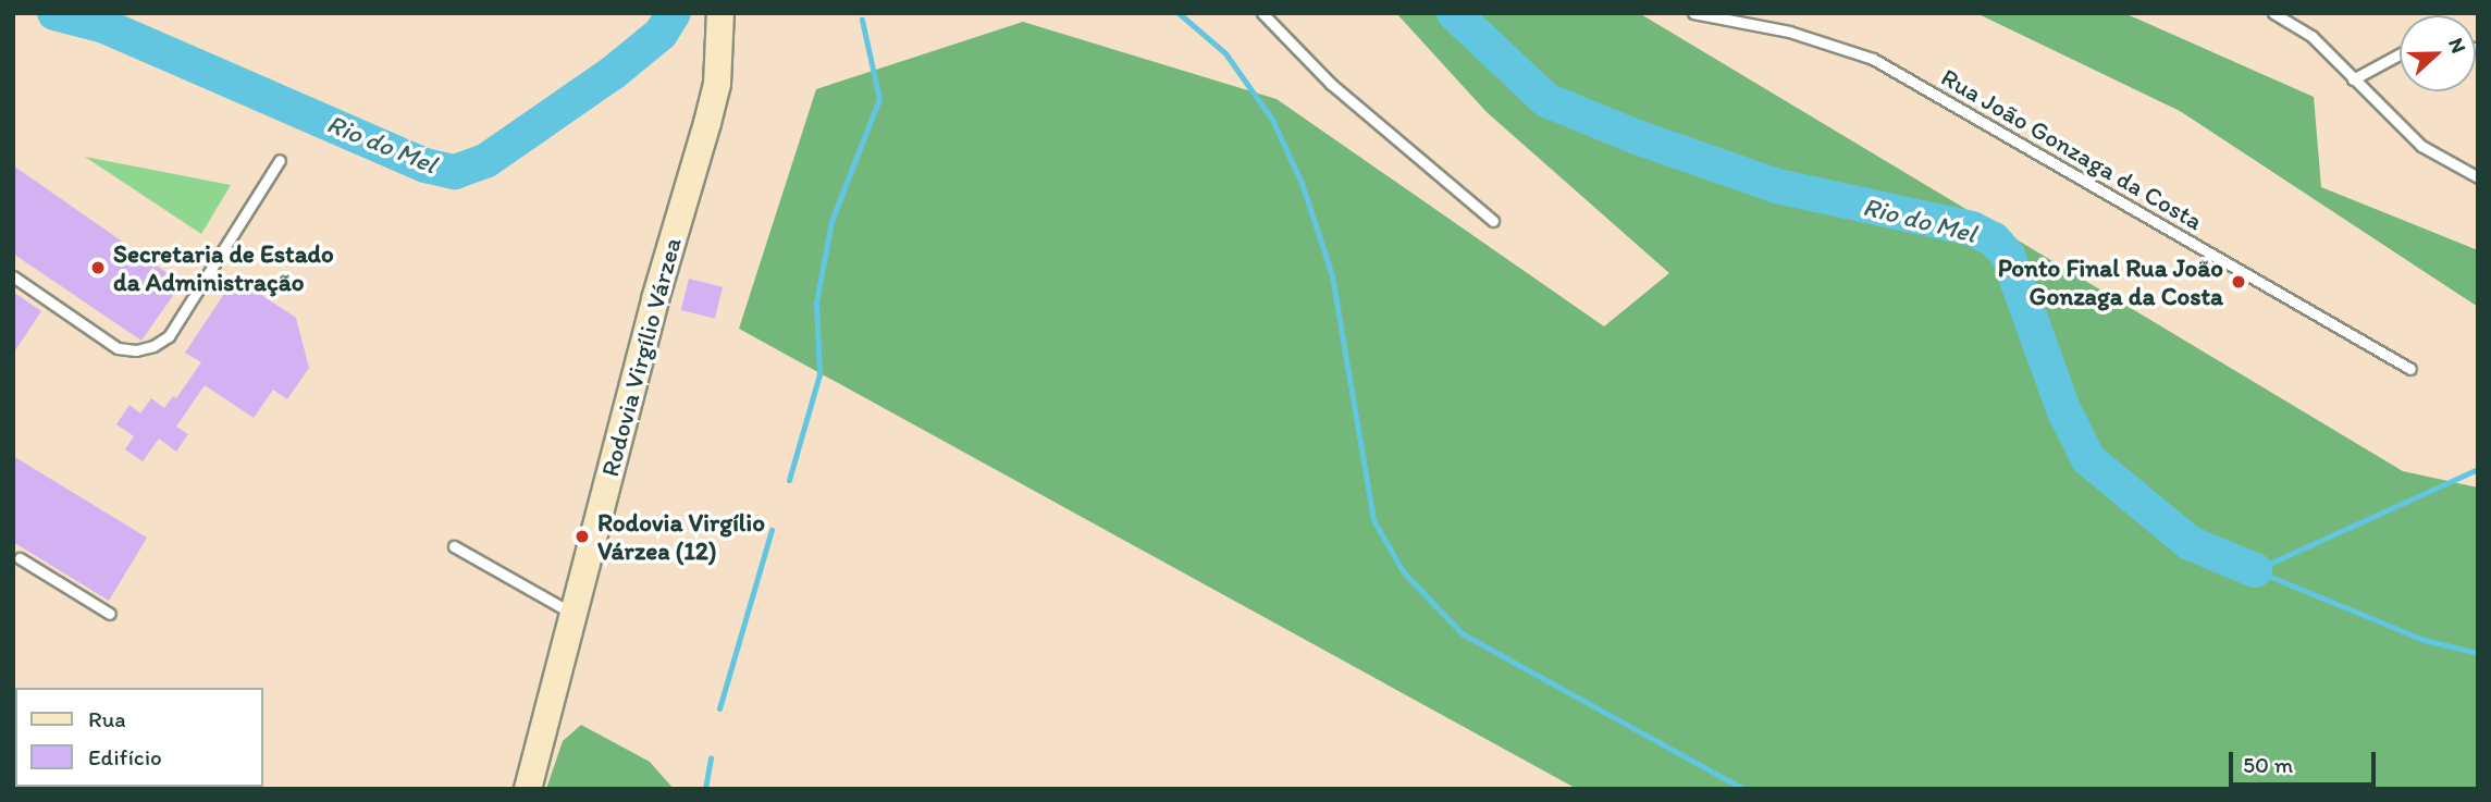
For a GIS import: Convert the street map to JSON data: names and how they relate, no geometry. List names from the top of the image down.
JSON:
{
  "streets": {
    "main road": ["Rodovia Virgílio Várzea"],
    "lane": ["Rua João Gonzaga da Costa"]
  },
  "water": ["Rio do Mel"],
  "places": ["Secretaria de Estado da Administração", "Ponto Final Rua João Gonzaga da Costa", "Rodovia Virgílio Várzea (12)"],
  "legend": ["Rua", "Edifício"],
  "scale_bar": "50 m",
  "north": "right"
}
